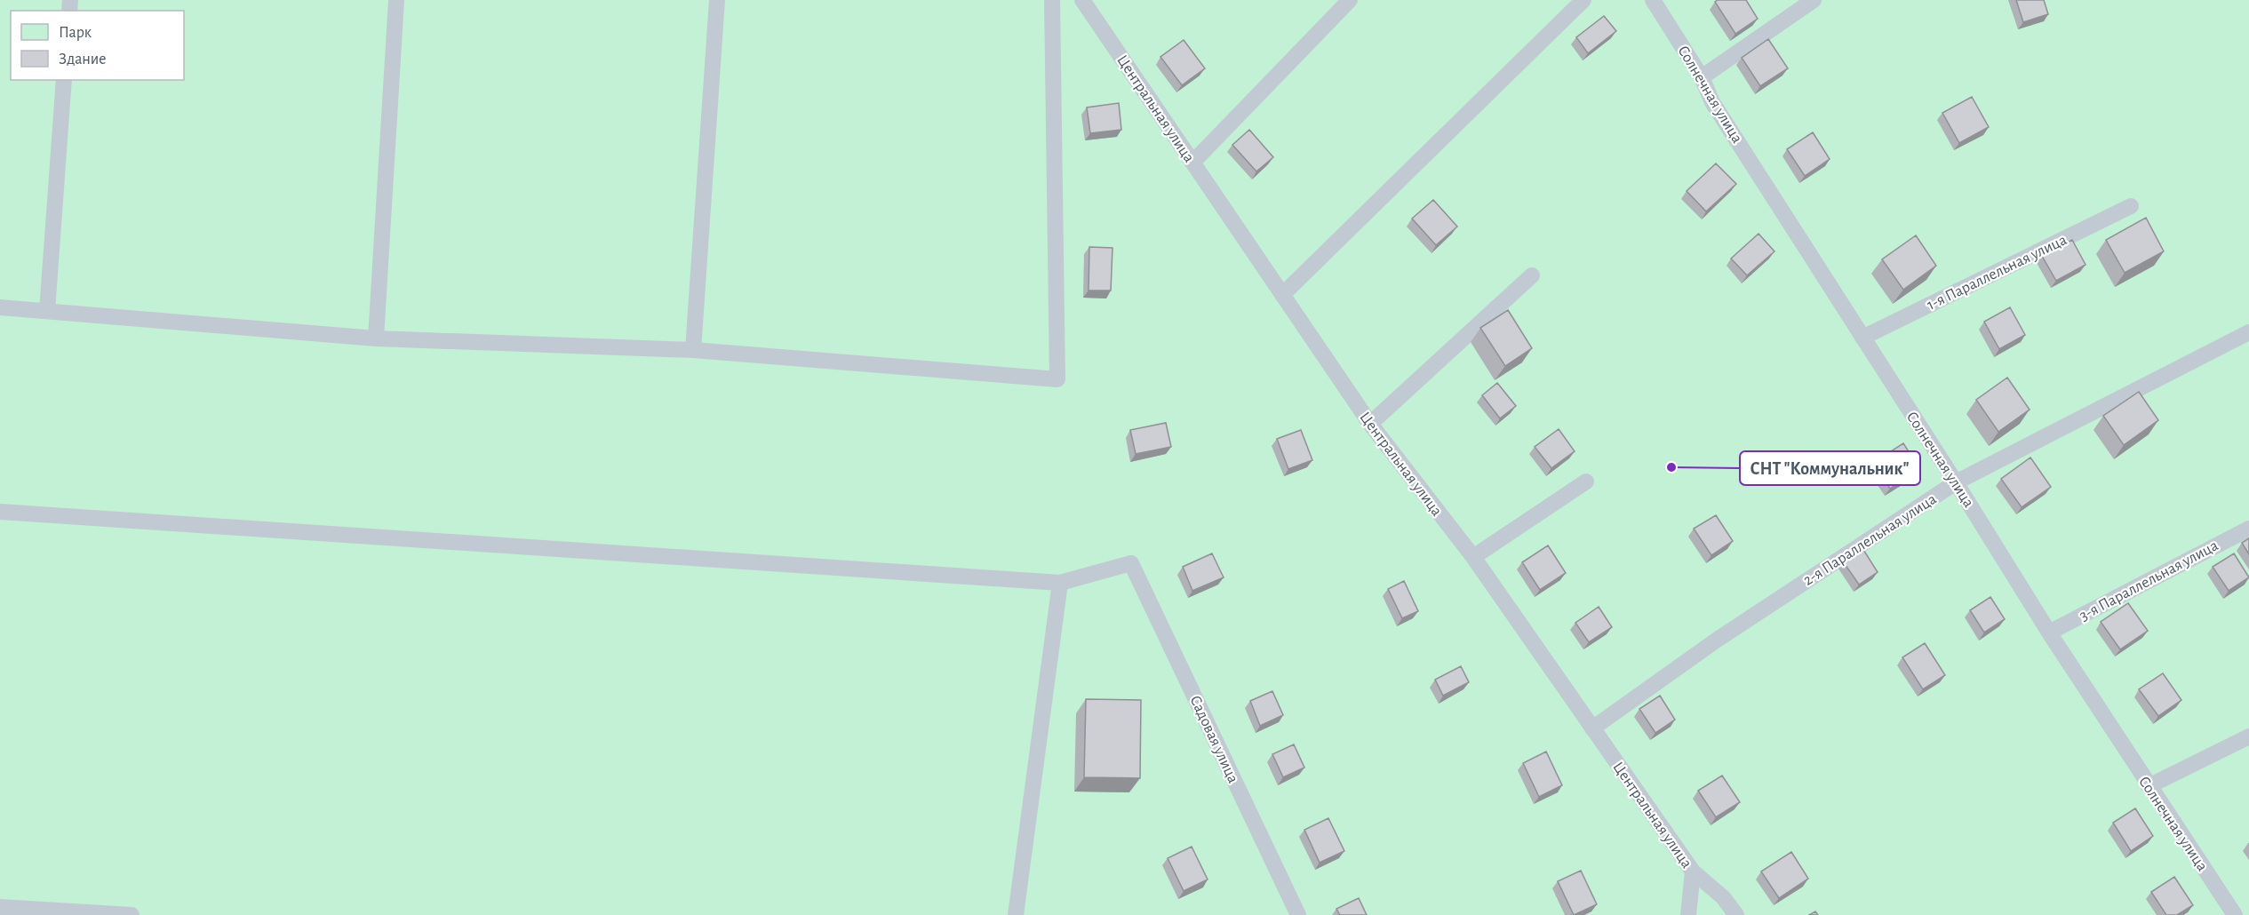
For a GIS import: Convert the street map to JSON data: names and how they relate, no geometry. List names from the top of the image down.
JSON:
{
  "streets": {
    "lane": [
      "Солнечная улица",
      "Центральная улица",
      "1-я Параллельная улица",
      "2-я Параллельная улица",
      "3-я Параллельная улица",
      "Садовая улица"
    ]
  },
  "crossings": [
    ["Солнечная улица", "1-я Параллельная улица"],
    ["Солнечная улица", "2-я Параллельная улица"],
    ["Солнечная улица", "3-я Параллельная улица"],
    ["Центральная улица", "2-я Параллельная улица"]
  ],
  "places": ["СНТ \"Коммунальник\""],
  "legend": ["Парк", "Здание"]
}
